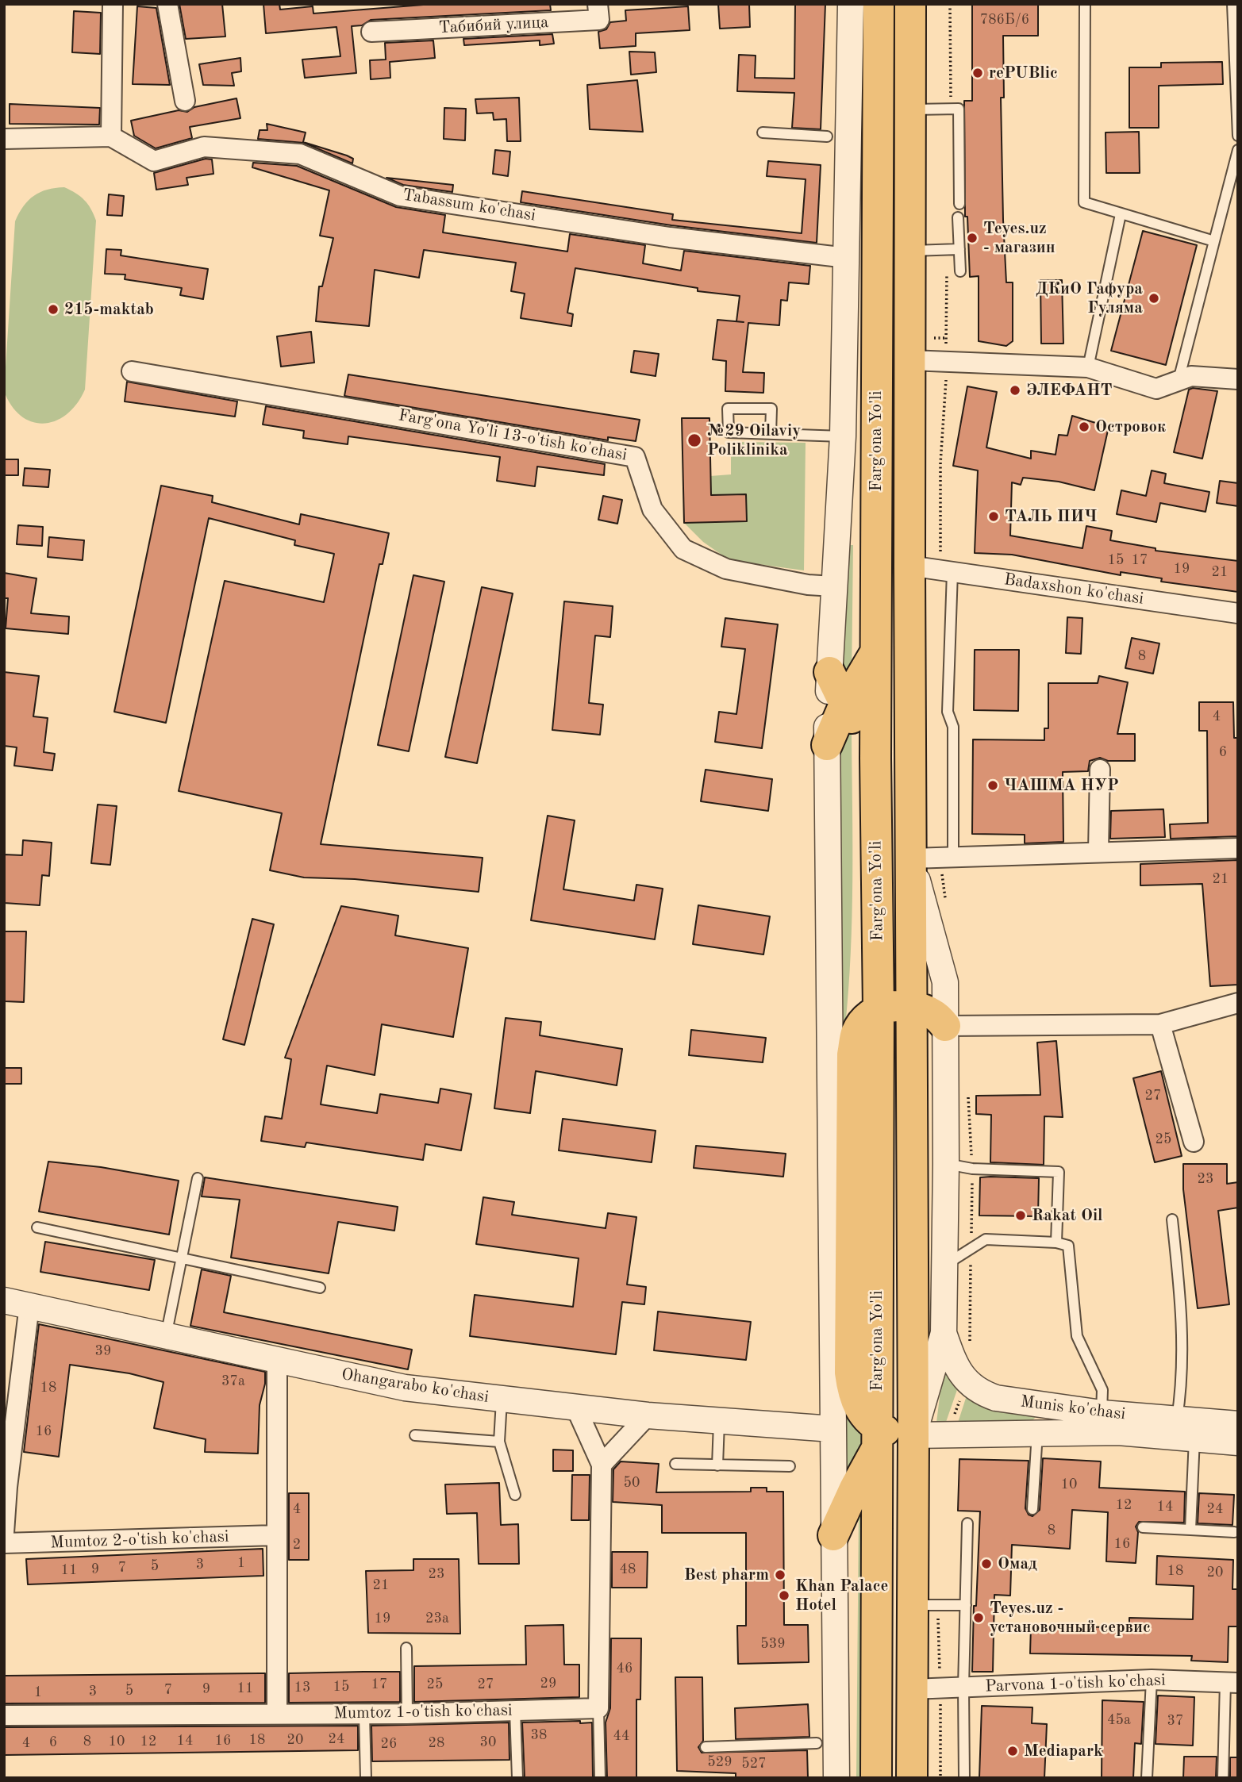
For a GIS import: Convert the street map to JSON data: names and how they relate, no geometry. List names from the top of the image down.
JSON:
{
  "streets": {
    "main road": ["Farg'ona Yo'li"],
    "street": [
      "Табибий улица",
      "Tabassum ko'chasi",
      "Farg'ona Yo'li 13-o'tish ko'chasi",
      "Badaxshon ko'chasi",
      "Ohangarabo ko'chasi",
      "Munis ko'chasi",
      "Mumtoz 2-o'tish ko'chasi",
      "Parvona 1-o'tish ko'chasi",
      "Mumtoz 1-o'tish ko'chasi"
    ]
  },
  "crossings": [
    ["Farg'ona Yo'li", "Badaxshon ko'chasi"],
    ["Farg'ona Yo'li", "Munis ko'chasi"],
    ["Farg'ona Yo'li", "Parvona 1-o'tish ko'chasi"]
  ],
  "places": [
    "rePUBlic",
    "Teyes.uz - магазин",
    "ДКиО Гафура Гуляма",
    "215-maktab",
    "ЭЛЕФАНТ",
    "Островок",
    "№29 Oilaviy Poliklinika",
    "ТАЛЬ ПИЧ",
    "ЧАШМА НУР",
    "Rakat Oil",
    "Омад",
    "Best pharm",
    "Khan Palace Hotel",
    "Teyes.uz - установочный сервис",
    "Mediapark"
  ],
  "house_numbers": [
    "786Б/6",
    "15",
    "17",
    "19",
    "21",
    "8",
    "4",
    "6",
    "21",
    "27",
    "25",
    "23",
    "39",
    "37a",
    "18",
    "16",
    "50",
    "10",
    "12",
    "14",
    "4",
    "24",
    "8",
    "16",
    "2",
    "1",
    "3",
    "5",
    "7",
    "9",
    "48",
    "11",
    "18",
    "20",
    "23",
    "21",
    "19",
    "23a",
    "539",
    "46",
    "29",
    "17",
    "25",
    "27",
    "15",
    "13",
    "11",
    "9",
    "7",
    "5",
    "3",
    "1",
    "45a",
    "37",
    "38",
    "44",
    "24",
    "18",
    "20",
    "14",
    "16",
    "8",
    "10",
    "12",
    "6",
    "30",
    "4",
    "28",
    "26",
    "529",
    "527"
  ]
}
